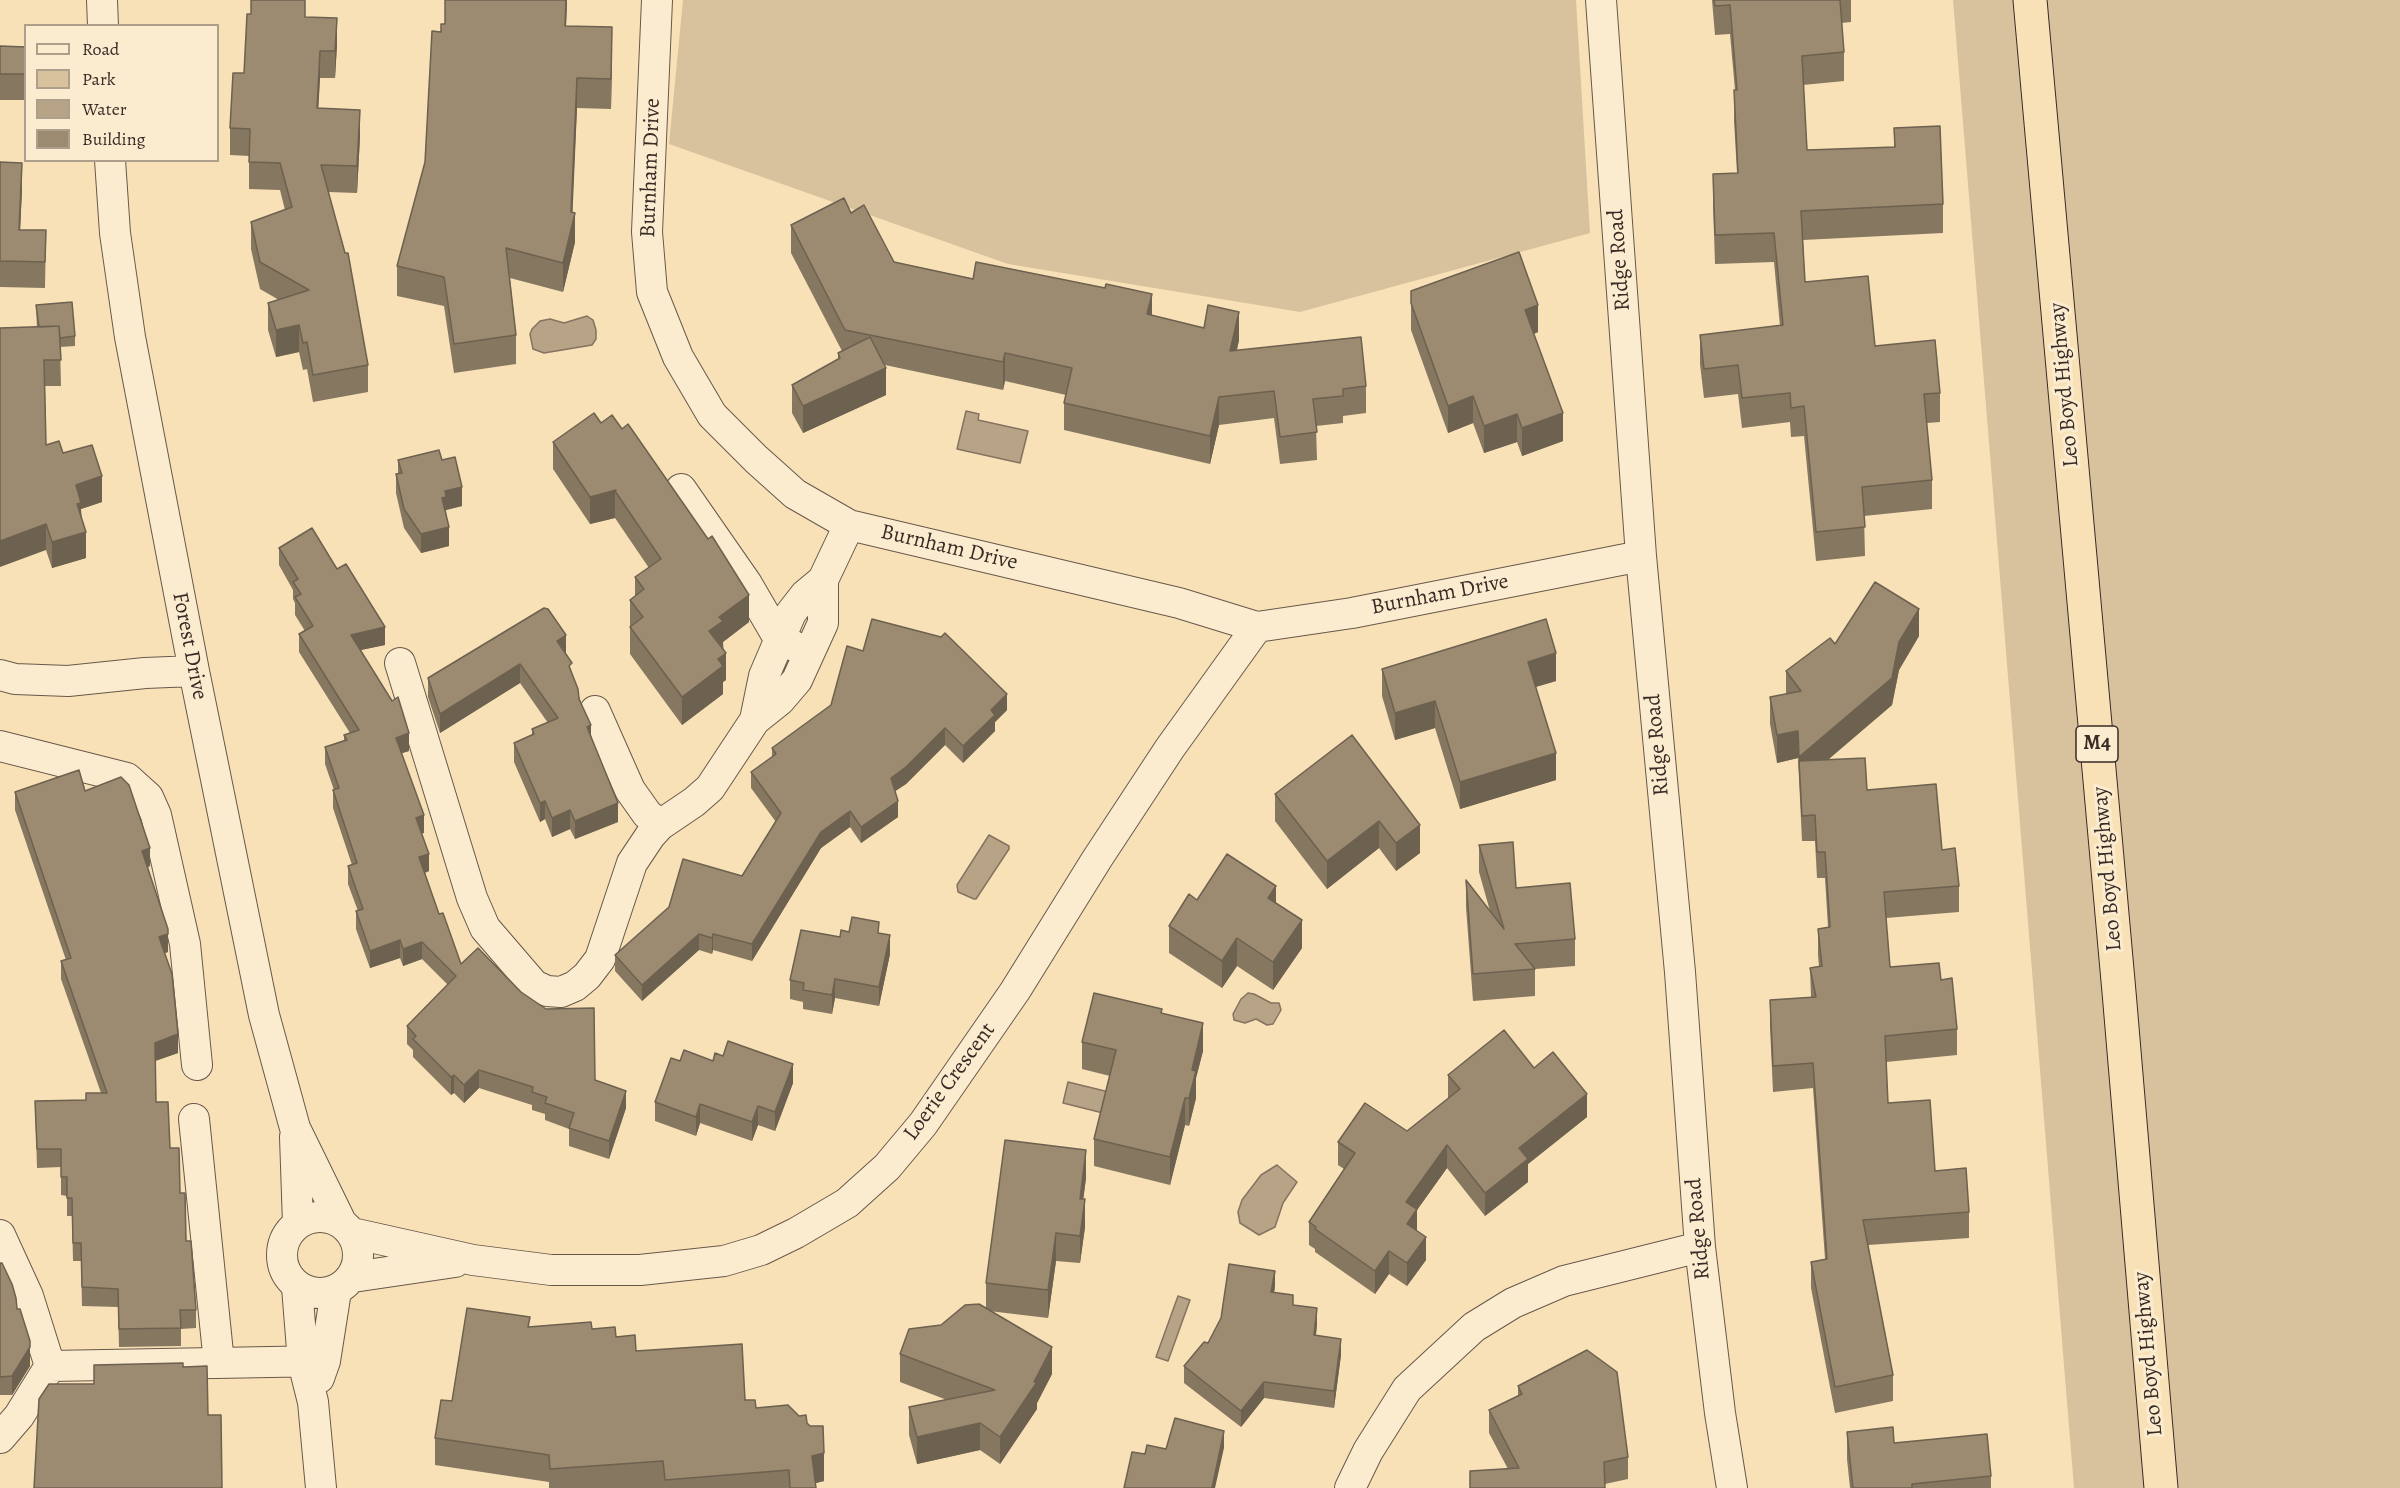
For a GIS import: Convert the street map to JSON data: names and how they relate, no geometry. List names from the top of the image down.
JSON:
{
  "streets": {
    "highway": ["Leo Boyd Highway", "M4"],
    "street": [
      "Burnham Drive",
      "Ridge Road",
      "Forest Drive",
      "Loerie Crescent"
    ]
  },
  "crossings": [
    ["Burnham Drive", "Ridge Road"],
    ["Burnham Drive", "Loerie Crescent"],
    ["Forest Drive", "Loerie Crescent"]
  ],
  "legend": [
    "Road",
    "Park",
    "Water",
    "Building"
  ]
}
